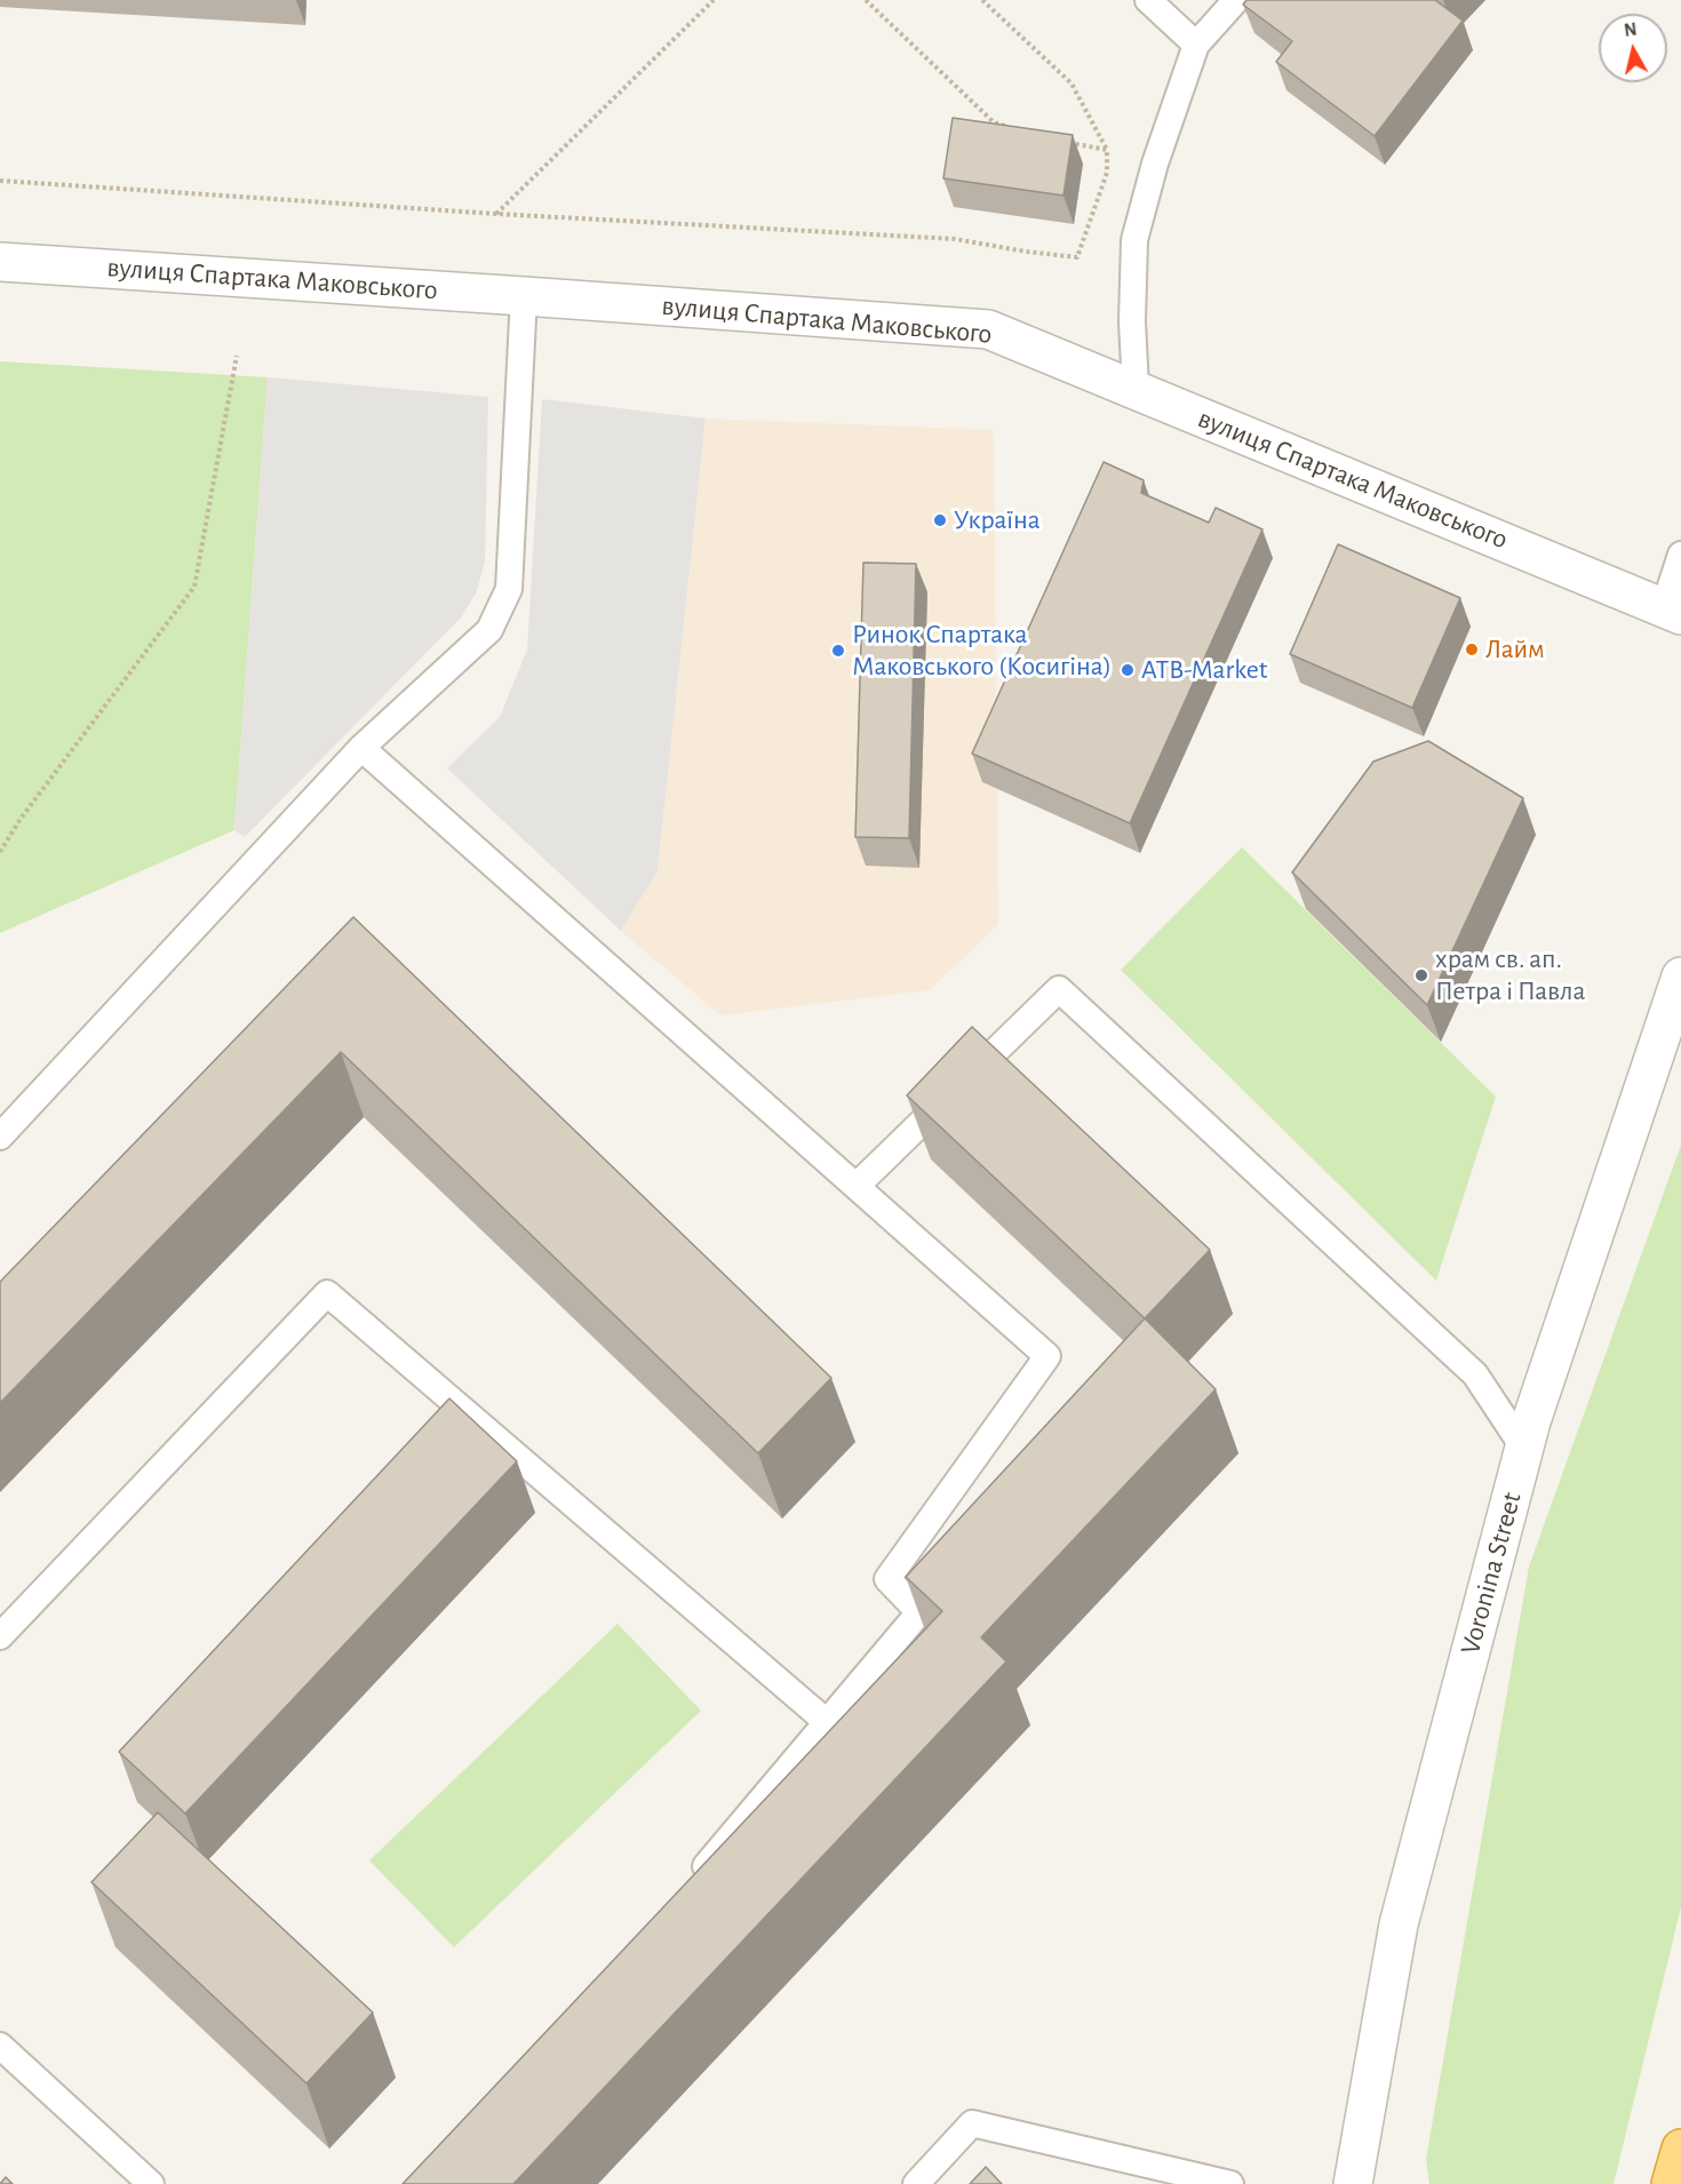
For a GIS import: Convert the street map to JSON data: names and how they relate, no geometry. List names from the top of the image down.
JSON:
{
  "streets": {
    "street": ["вулиця Спартака Маковського", "Voronina Street"]
  },
  "places": [
    "Україна",
    "Лайм",
    "Ринок Спартака Маковського (Косигіна)",
    "ATB-Market",
    "храм св. ап. Петра і Павла"
  ],
  "north": "top"
}
